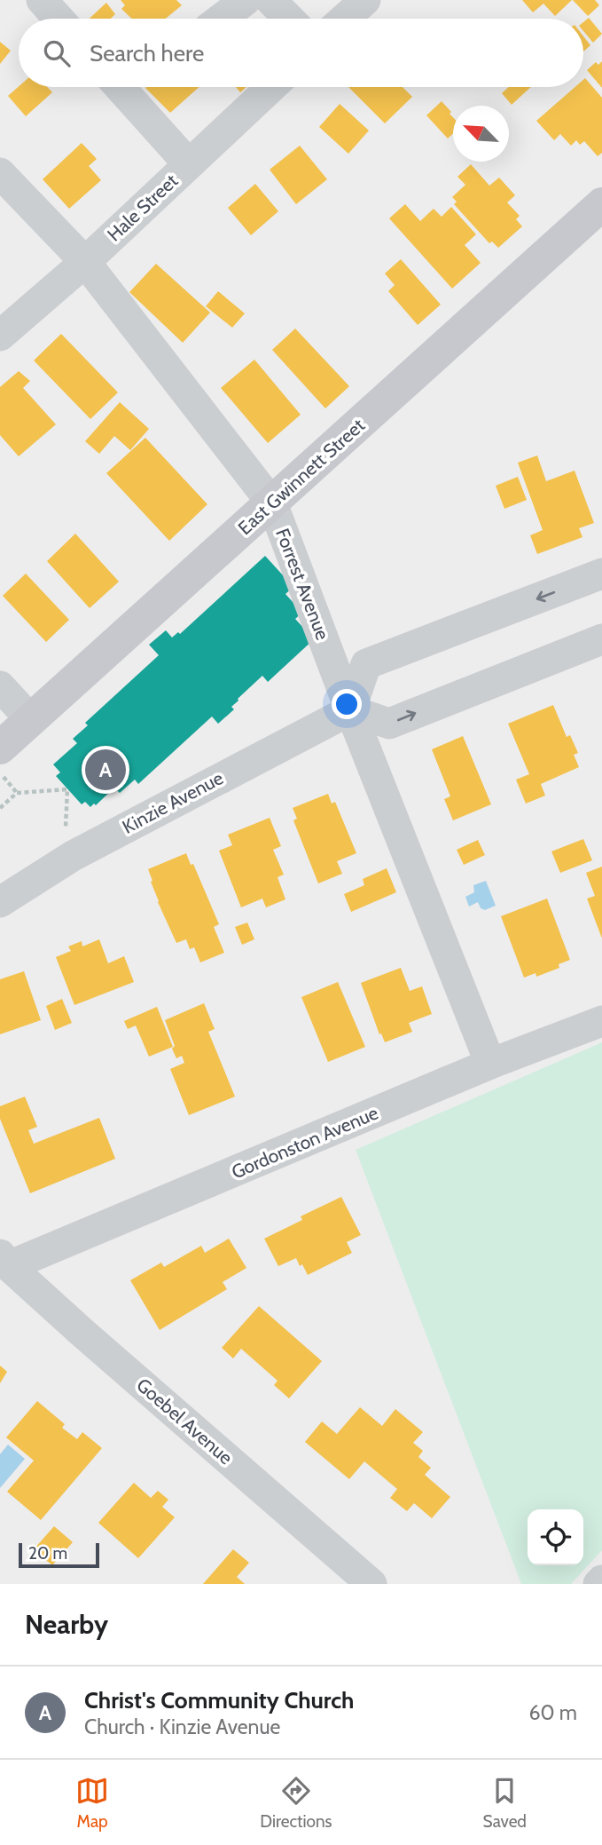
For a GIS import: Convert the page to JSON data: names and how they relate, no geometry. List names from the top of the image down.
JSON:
{
  "streets": {
    "main road": ["East Gwinnett Street"],
    "street": [
      "Hale Street",
      "Forrest Avenue",
      "Kinzie Avenue",
      "Gordonston Avenue",
      "Goebel Avenue"
    ]
  },
  "crossings": [
    ["Hale Street", "Forrest Avenue"],
    ["East Gwinnett Street", "Forrest Avenue"],
    ["Forrest Avenue", "Kinzie Avenue"],
    ["Forrest Avenue", "Gordonston Avenue"],
    ["Gordonston Avenue", "Goebel Avenue"]
  ],
  "scale_bar": "20 m",
  "north": "top left",
  "page": {
    "search": "Search here",
    "pins": "A",
    "scale": "20 m",
    "heading": "Nearby",
    "list": [
      {
        "mark": "A",
        "name": "Christ's Community Church",
        "note": "Church · Kinzie Avenue",
        "value": "60 m"
      }
    ],
    "nav": ["Map", "Directions", "Saved"]
  }
}
